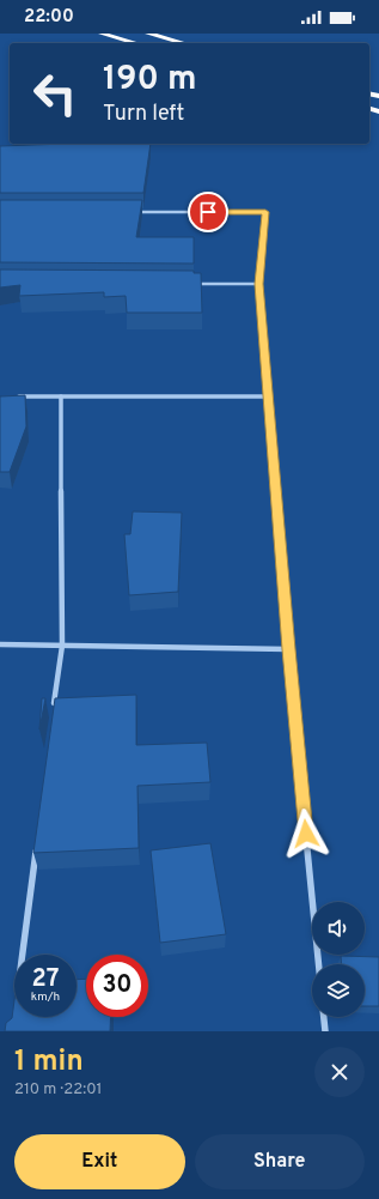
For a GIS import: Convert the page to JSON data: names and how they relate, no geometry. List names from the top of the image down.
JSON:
{
  "page": {
    "status": "22:00",
    "turn": ["190 m", "Turn left"],
    "speed": "27 km/h",
    "limit": "30",
    "heading": ["1 min", "210 m · 22:01"],
    "buttons": ["Exit", "Share"]
  }
}
